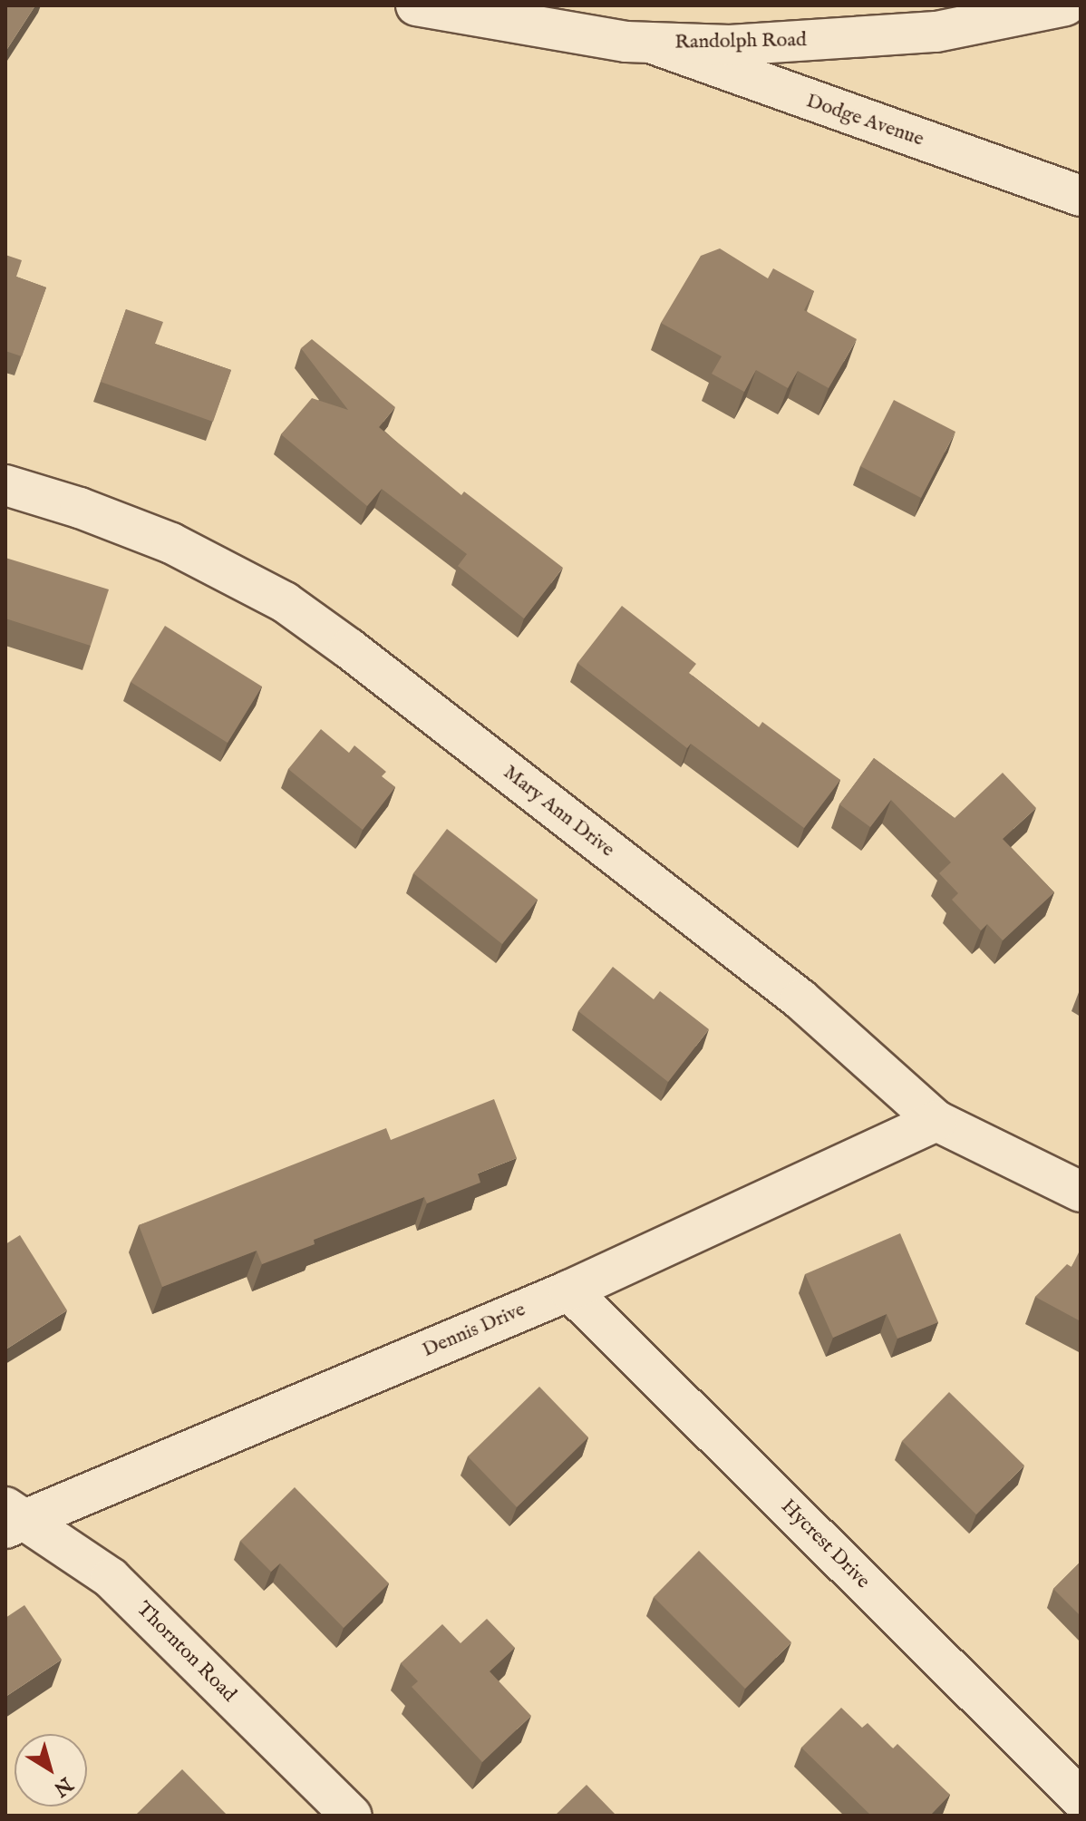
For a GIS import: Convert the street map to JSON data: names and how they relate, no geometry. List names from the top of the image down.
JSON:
{
  "streets": {
    "street": [
      "Randolph Road",
      "Dodge Avenue",
      "Mary Ann Drive",
      "Dennis Drive",
      "Hycrest Drive",
      "Thornton Road"
    ]
  },
  "crossings": [
    ["Randolph Road", "Dodge Avenue"],
    ["Mary Ann Drive", "Dennis Drive"],
    ["Dennis Drive", "Hycrest Drive"],
    ["Dennis Drive", "Thornton Road"]
  ],
  "north": "bottom right"
}
